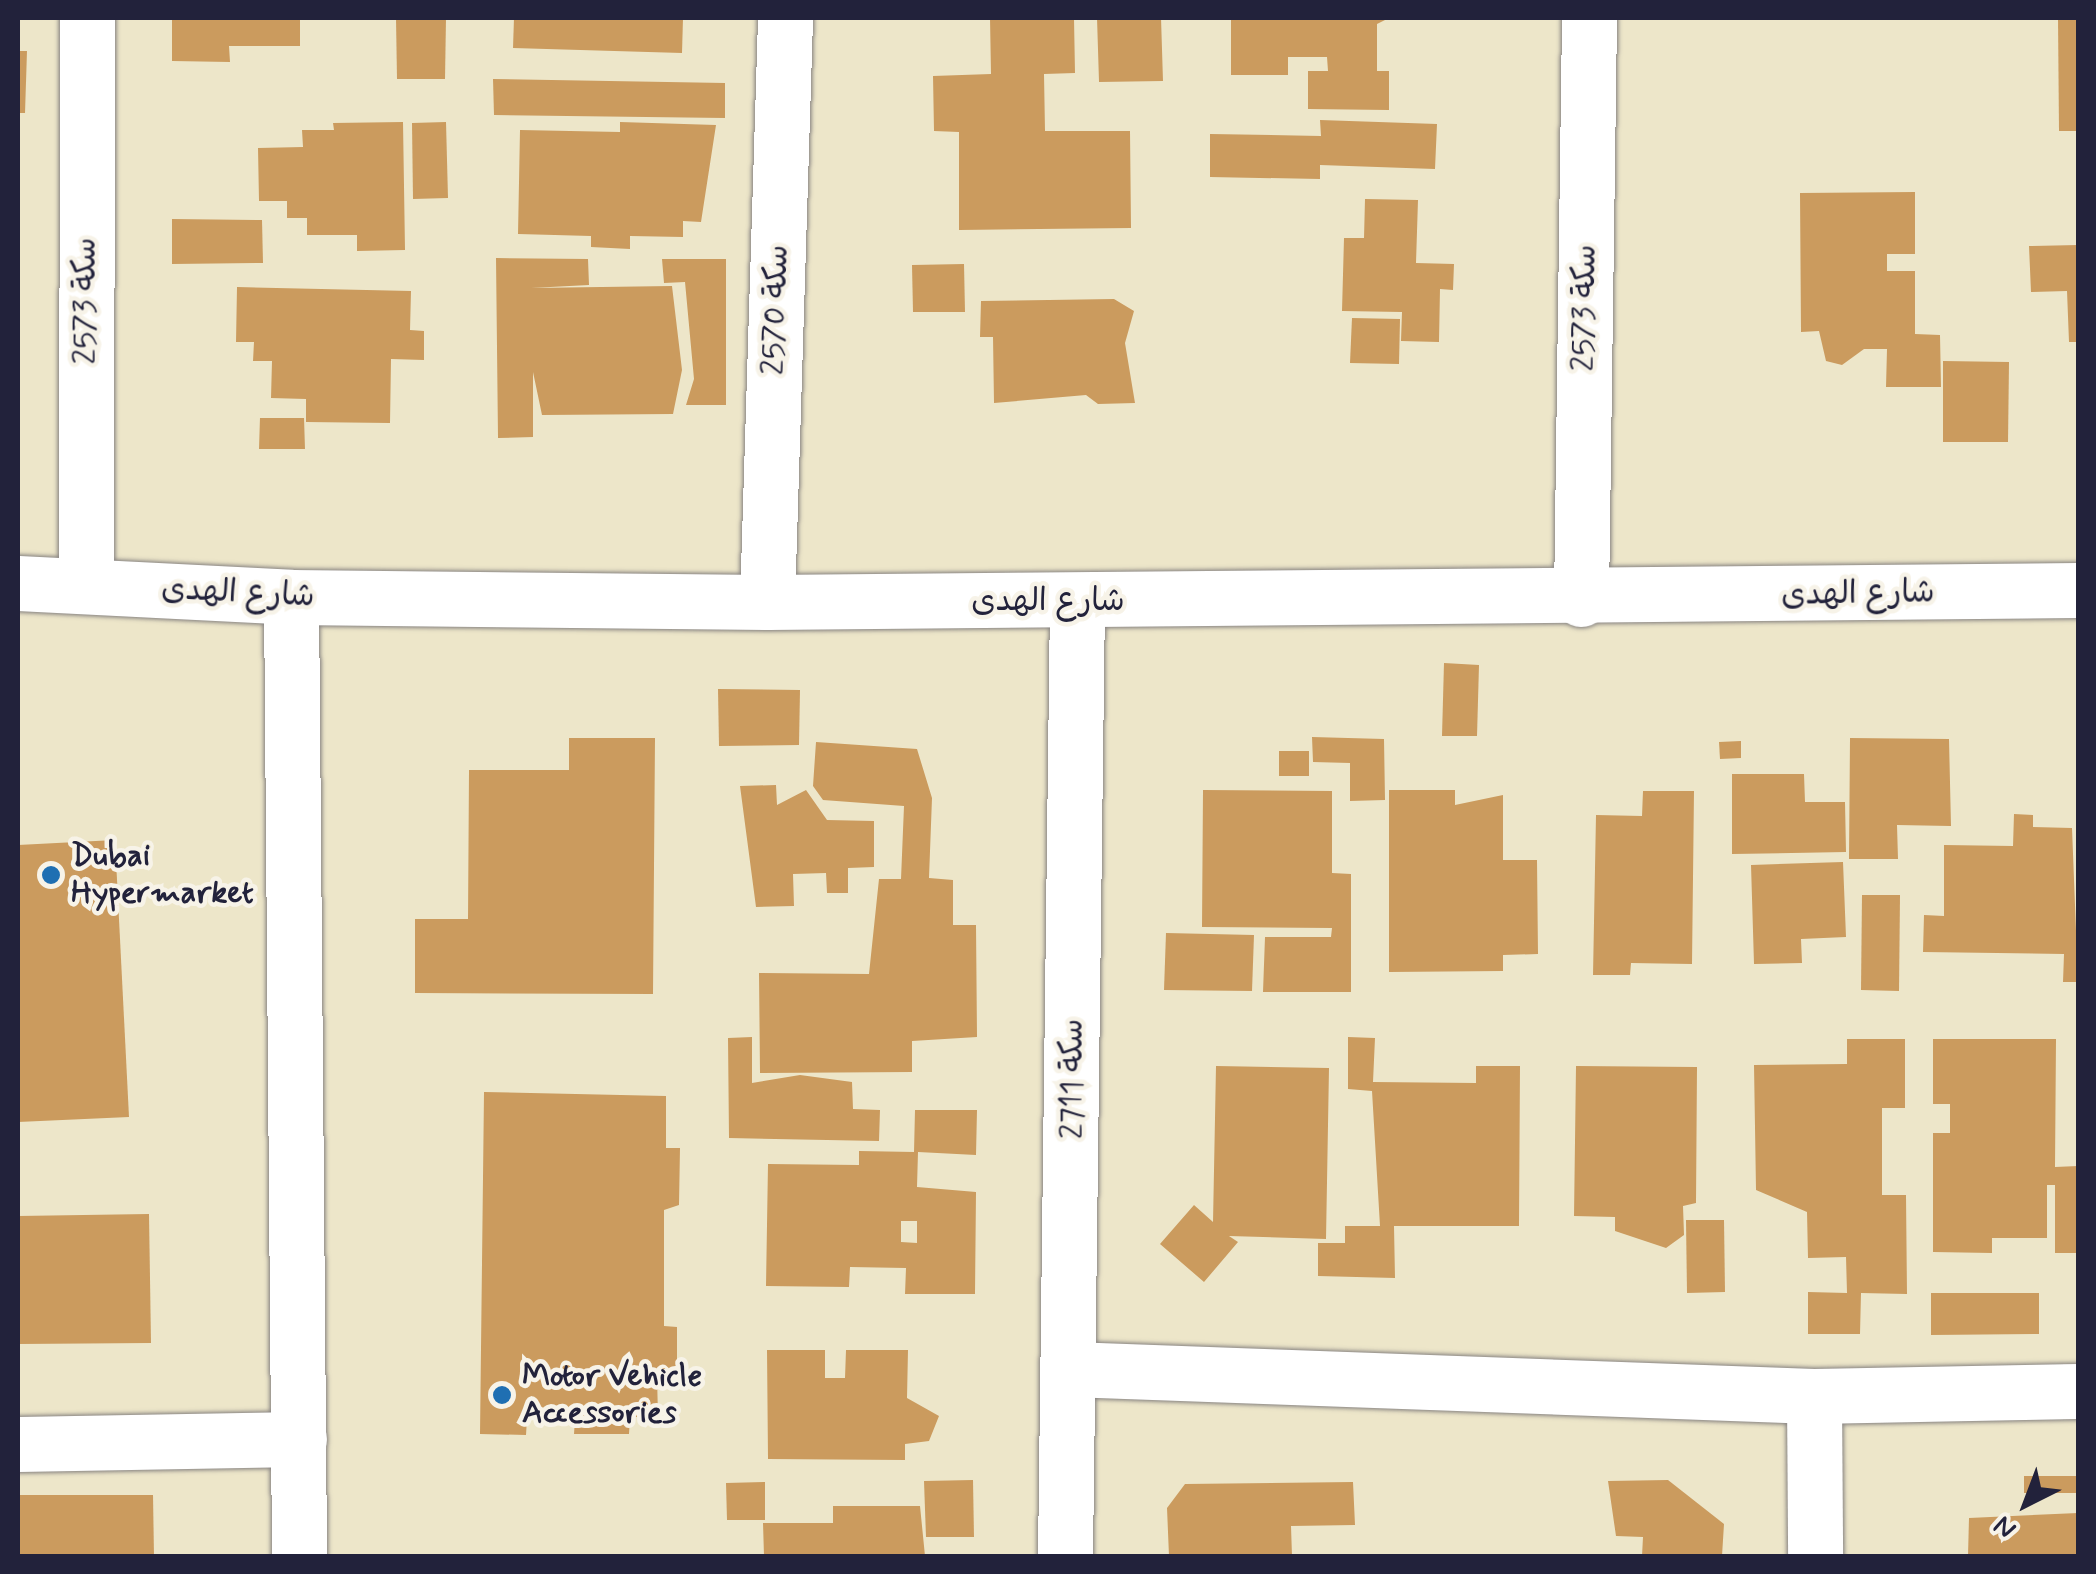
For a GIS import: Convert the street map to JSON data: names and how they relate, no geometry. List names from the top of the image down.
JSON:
{
  "streets": {
    "street": [
      "سكة 2573",
      "سكة 2570",
      "شارع الهدى",
      "سكة 2711"
    ]
  },
  "crossings": [
    ["سكة 2573", "شارع الهدى"],
    ["سكة 2570", "شارع الهدى"],
    ["شارع الهدى", "سكة 2711"]
  ],
  "places": ["Dubai Hypermarket", "Motor Vehicle Accessories"],
  "north": "bottom left"
}
